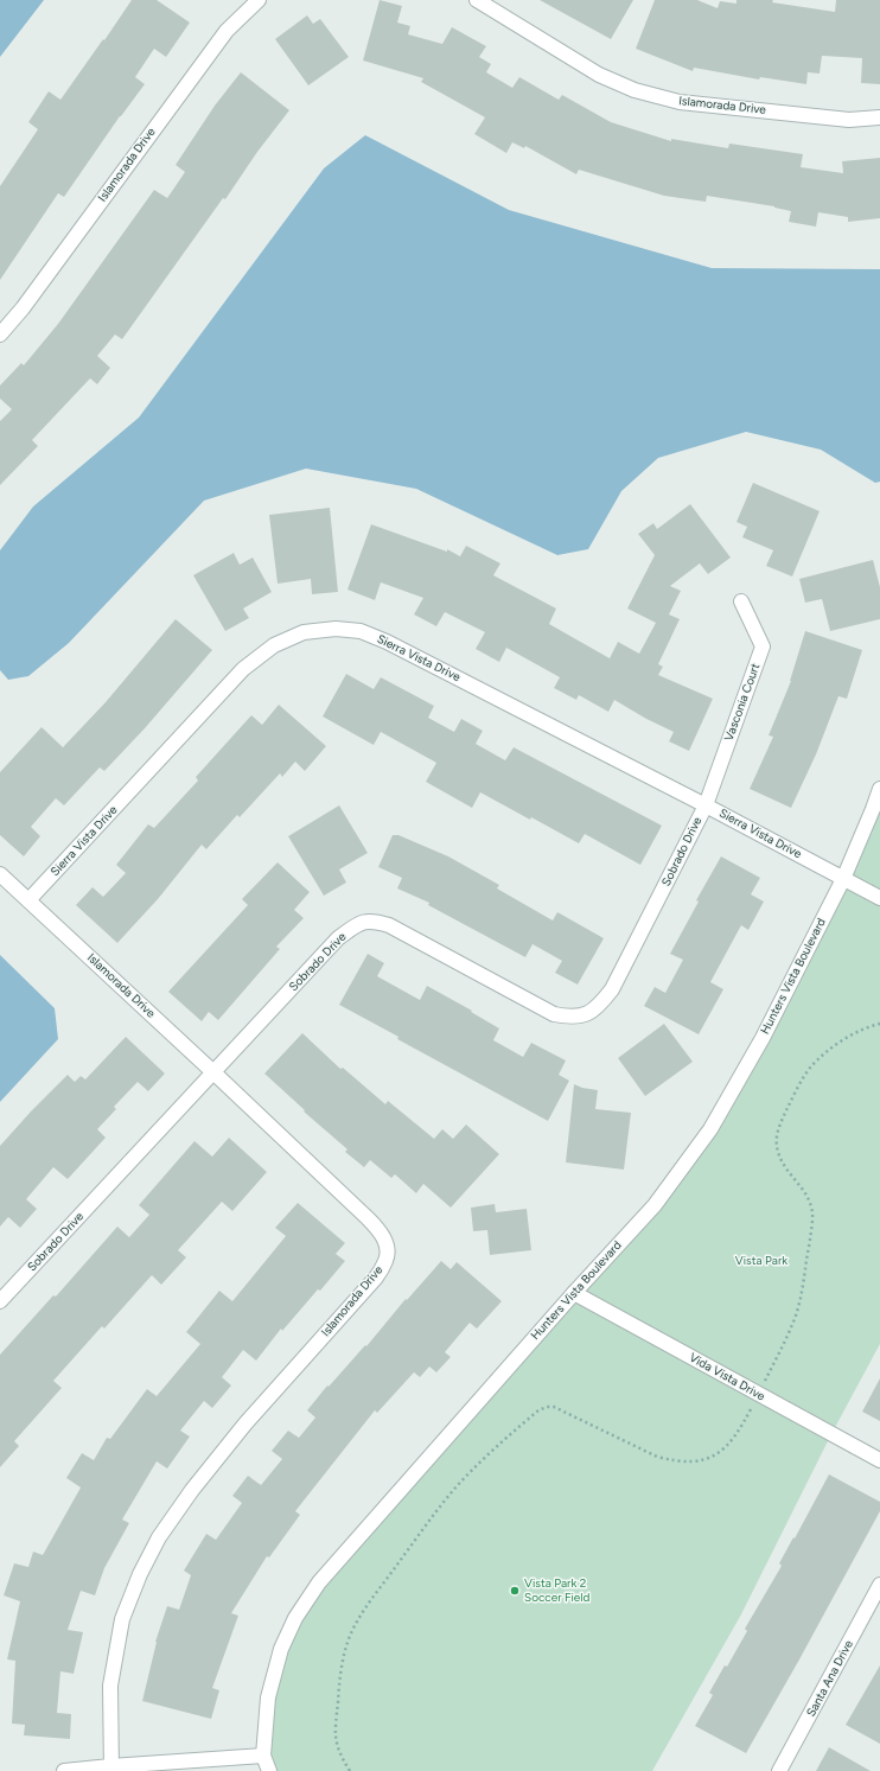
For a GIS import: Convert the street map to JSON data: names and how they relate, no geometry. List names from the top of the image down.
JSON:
{
  "streets": {
    "street": [
      "Islamorada Drive",
      "Sierra Vista Drive",
      "Vasconia Court",
      "Sobrado Drive",
      "Hunters Vista Boulevard",
      "Vida Vista Drive",
      "Santa Ana Drive"
    ]
  },
  "crossings": [
    ["Islamorada Drive", "Sierra Vista Drive"],
    ["Islamorada Drive", "Sobrado Drive"],
    ["Sierra Vista Drive", "Vasconia Court"],
    ["Sierra Vista Drive", "Sobrado Drive"],
    ["Sierra Vista Drive", "Hunters Vista Boulevard"],
    ["Vasconia Court", "Sobrado Drive"],
    ["Hunters Vista Boulevard", "Vida Vista Drive"]
  ],
  "parks": ["Vista Park"],
  "places": ["Vista Park 2 Soccer Field"]
}
